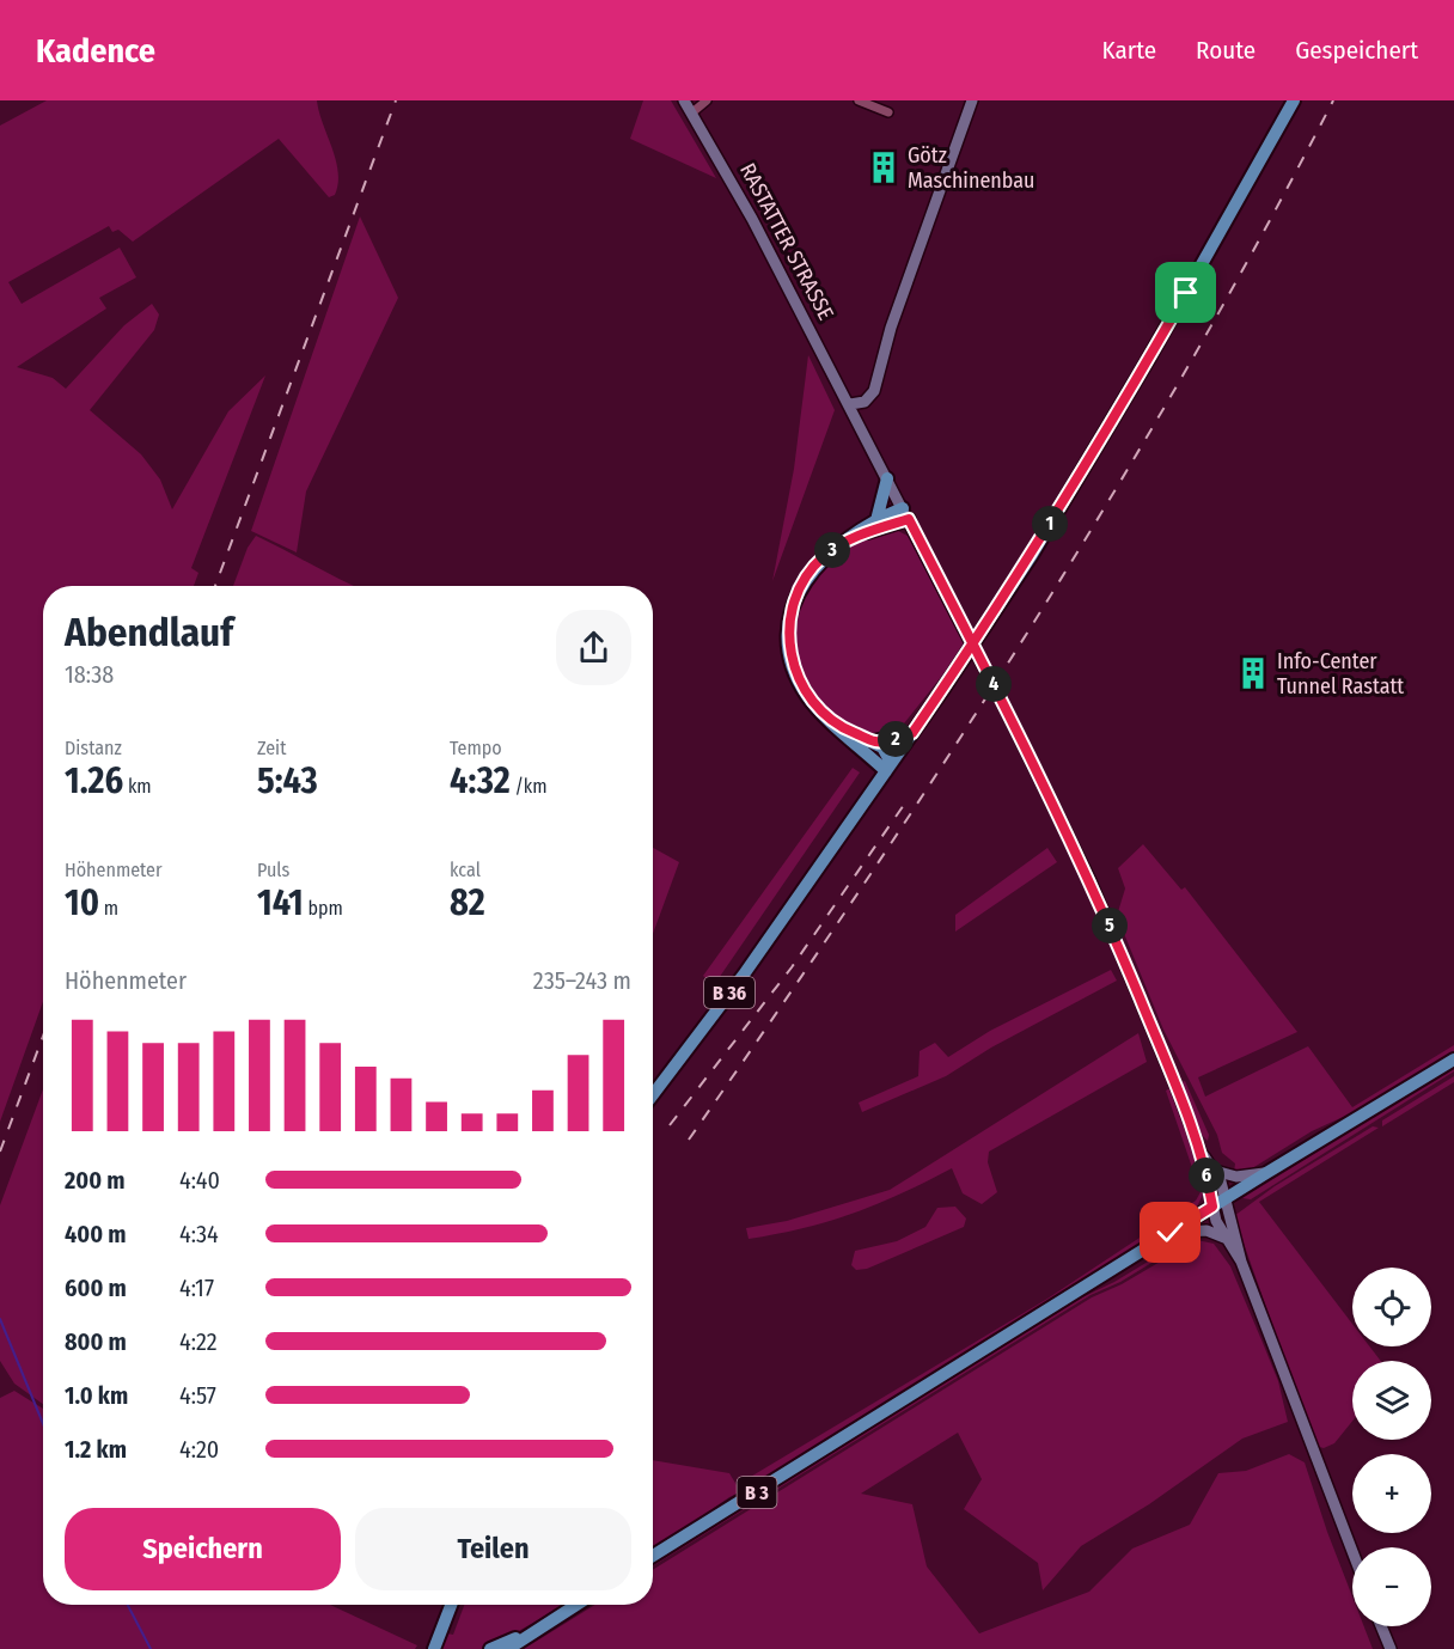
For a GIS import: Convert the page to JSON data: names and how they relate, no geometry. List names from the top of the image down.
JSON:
{
  "streets": {
    "main road": ["B 36", "B 3"],
    "street": ["RASTATTER STRASSE"]
  },
  "places": {
    "building": ["Götz Maschinenbau", "Info-Center Tunnel Rastatt"]
  },
  "page": {
    "header": "Kadence",
    "nav": ["Karte", "Route", "Gespeichert"],
    "pins": [
      "1",
      "3",
      "4",
      "2",
      "5",
      "6"
    ],
    "heading": ["Abendlauf", "18:38"],
    "stats": [
      ["Distanz", "1.26 km"],
      ["Zeit", "5:43"],
      ["Tempo", "4:32 /km"],
      ["Höhenmeter", "10 m"],
      ["Puls", "141 bpm"],
      ["kcal", "82"]
    ],
    "chart": ["Höhenmeter", "235–243 m"],
    "list": [
      {
        "name": "200 m",
        "note": "4:40"
      },
      {
        "name": "400 m",
        "note": "4:34"
      },
      {
        "name": "600 m",
        "note": "4:17"
      },
      {
        "name": "800 m",
        "note": "4:22"
      },
      {
        "name": "1.0 km",
        "note": "4:57"
      },
      {
        "name": "1.2 km",
        "note": "4:20"
      }
    ],
    "map_buttons": ["+", "−"],
    "buttons": ["Speichern", "Teilen"]
  }
}
